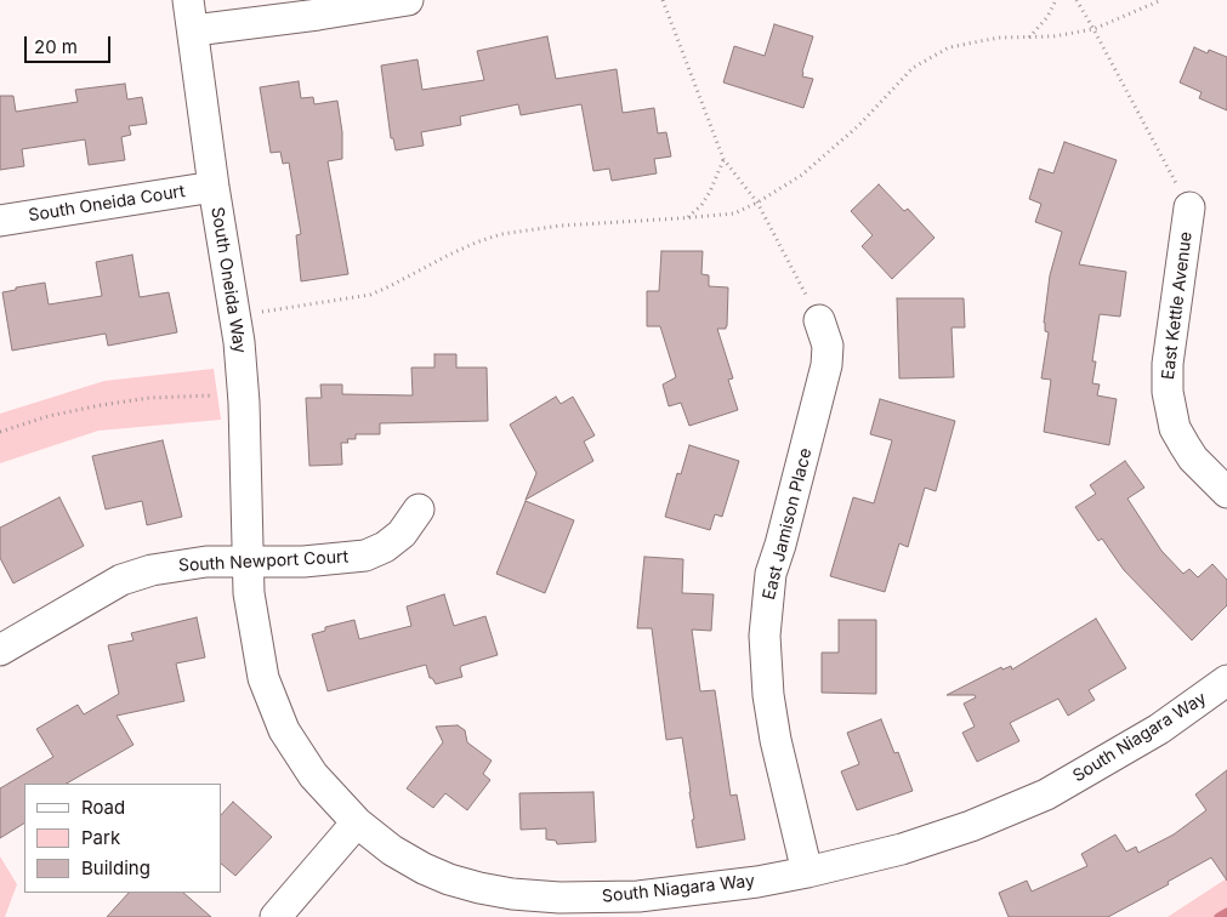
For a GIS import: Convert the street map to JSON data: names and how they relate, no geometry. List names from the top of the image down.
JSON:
{
  "streets": {
    "street": [
      "South Oneida Court",
      "South Oneida Way",
      "East Kettle Avenue",
      "East Jamison Place",
      "South Newport Court",
      "South Niagara Way"
    ]
  },
  "crossings": [
    ["South Oneida Court", "South Oneida Way"],
    ["South Oneida Way", "South Newport Court"],
    ["South Oneida Way", "South Niagara Way"],
    ["East Jamison Place", "South Niagara Way"],
    ["South Newport Court", "South Niagara Way"]
  ],
  "legend": ["Road", "Park", "Building"],
  "scale_bar": "20 m"
}
